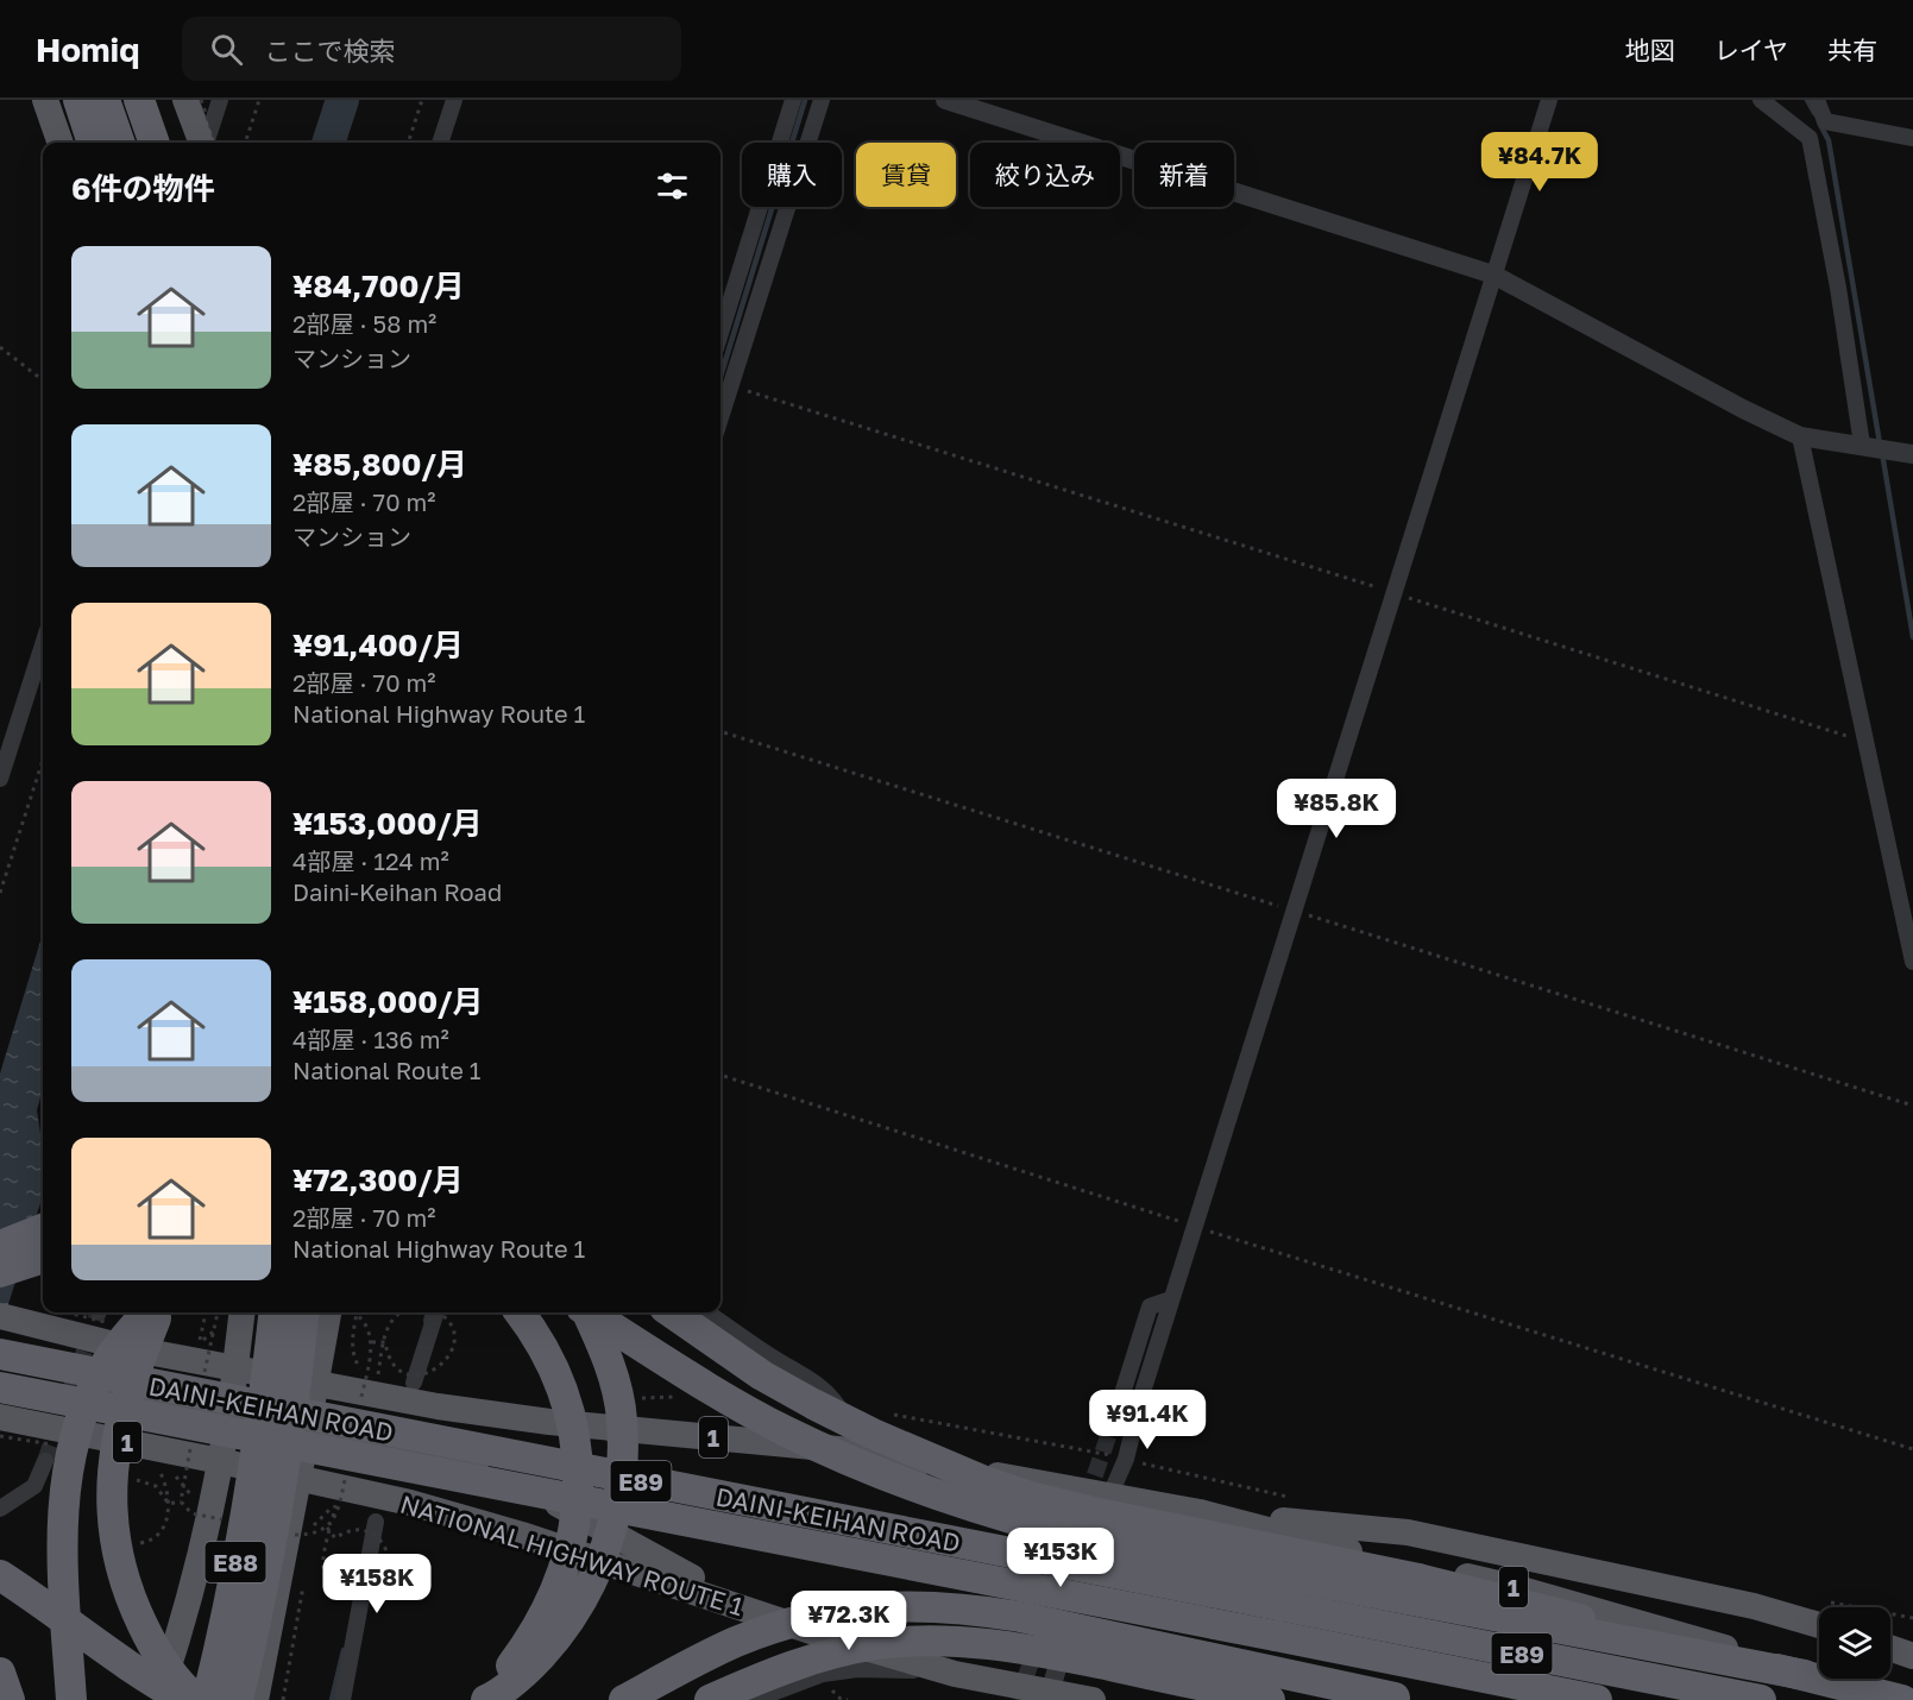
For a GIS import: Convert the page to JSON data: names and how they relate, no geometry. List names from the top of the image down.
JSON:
{
  "streets": {
    "highway": [
      "DAINI-KEIHAN ROAD",
      "1",
      "E89",
      "NATIONAL HIGHWAY ROUTE 1",
      "E88"
    ]
  },
  "page": {
    "header": "Homiq",
    "search": "ここで検索",
    "nav": ["地図", "レイヤ", "共有"],
    "price": [
      "¥84.7K",
      "¥85.8K",
      "¥91.4K",
      "¥153K",
      "¥158K",
      "¥72.3K"
    ],
    "chip": [
      "購入",
      "賃貸",
      "絞り込み",
      "新着"
    ],
    "heading": "6件の物件",
    "list": [
      {
        "name": "¥84,700/月",
        "note": "2部屋 · 58 m² · マンション"
      },
      {
        "name": "¥85,800/月",
        "note": "2部屋 · 70 m² · マンション"
      },
      {
        "name": "¥91,400/月",
        "note": "2部屋 · 70 m² · National Highway Route 1"
      },
      {
        "name": "¥153,000/月",
        "note": "4部屋 · 124 m² · Daini-Keihan Road"
      },
      {
        "name": "¥158,000/月",
        "note": "4部屋 · 136 m² · National Route 1"
      },
      {
        "name": "¥72,300/月",
        "note": "2部屋 · 70 m² · National Highway Route 1"
      }
    ]
  }
}
